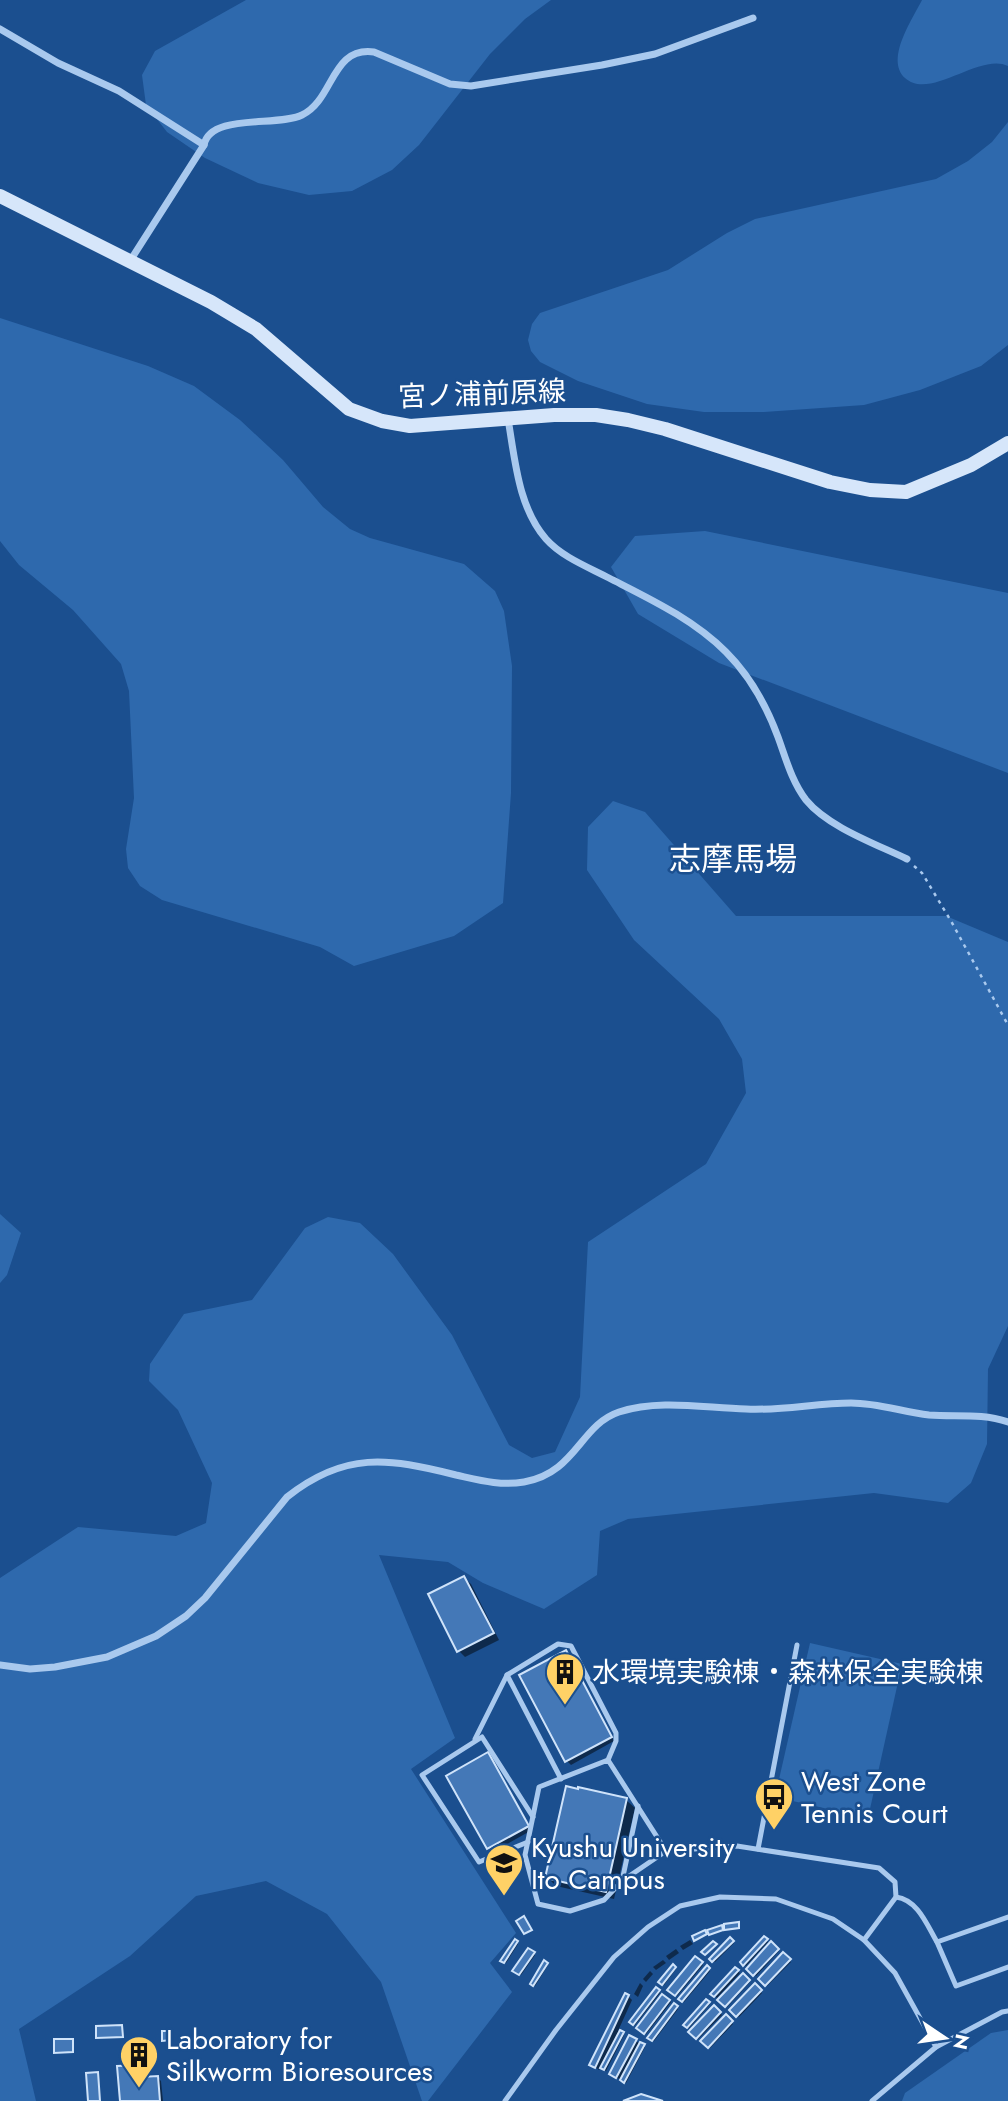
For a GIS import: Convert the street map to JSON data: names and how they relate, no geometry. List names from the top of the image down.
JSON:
{
  "streets": {
    "main road": ["宮ノ浦前原線"]
  },
  "districts": ["志摩馬場"],
  "places": {
    "building": ["水環境実験棟・森林保全実験棟", "Laboratory for Silkworm Bioresources"],
    "bus stop": ["West Zone Tennis Court"],
    "school or university": ["Kyushu University Ito Campus"]
  },
  "north": "right"
}
